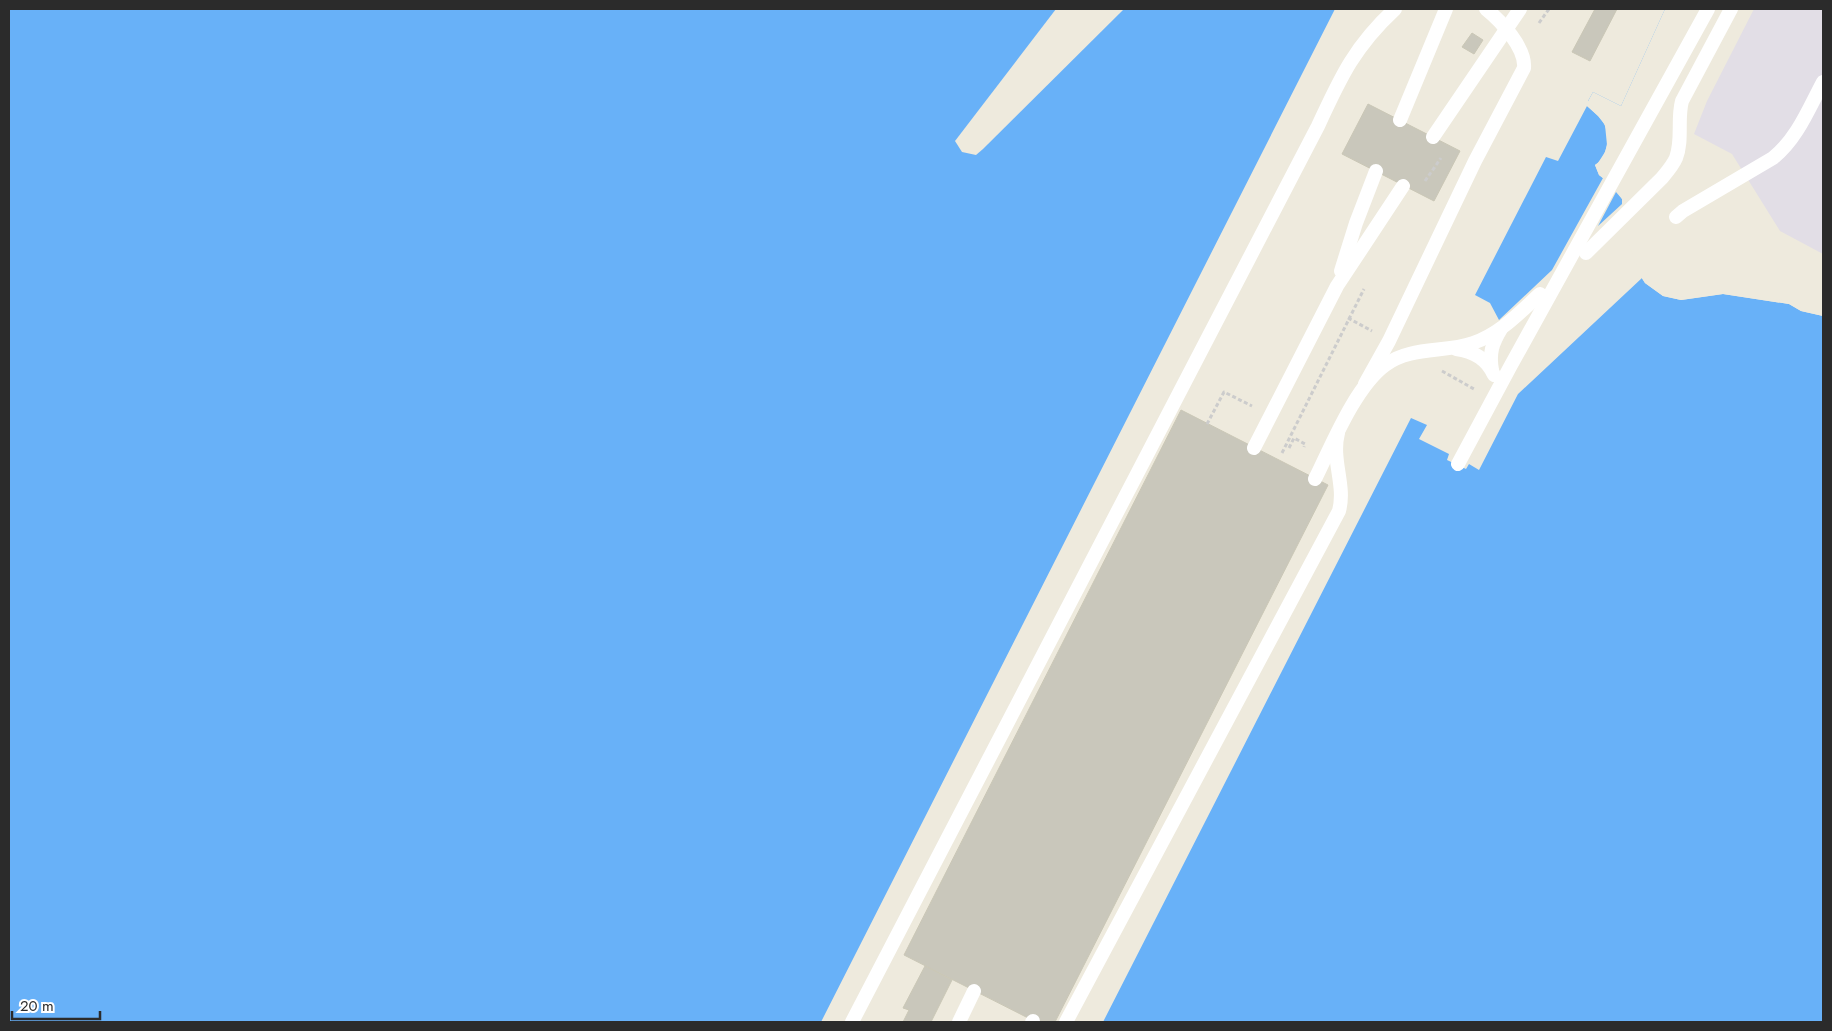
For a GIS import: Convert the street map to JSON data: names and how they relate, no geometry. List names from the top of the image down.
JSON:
{
  "scale_bar": "20 m"
}
